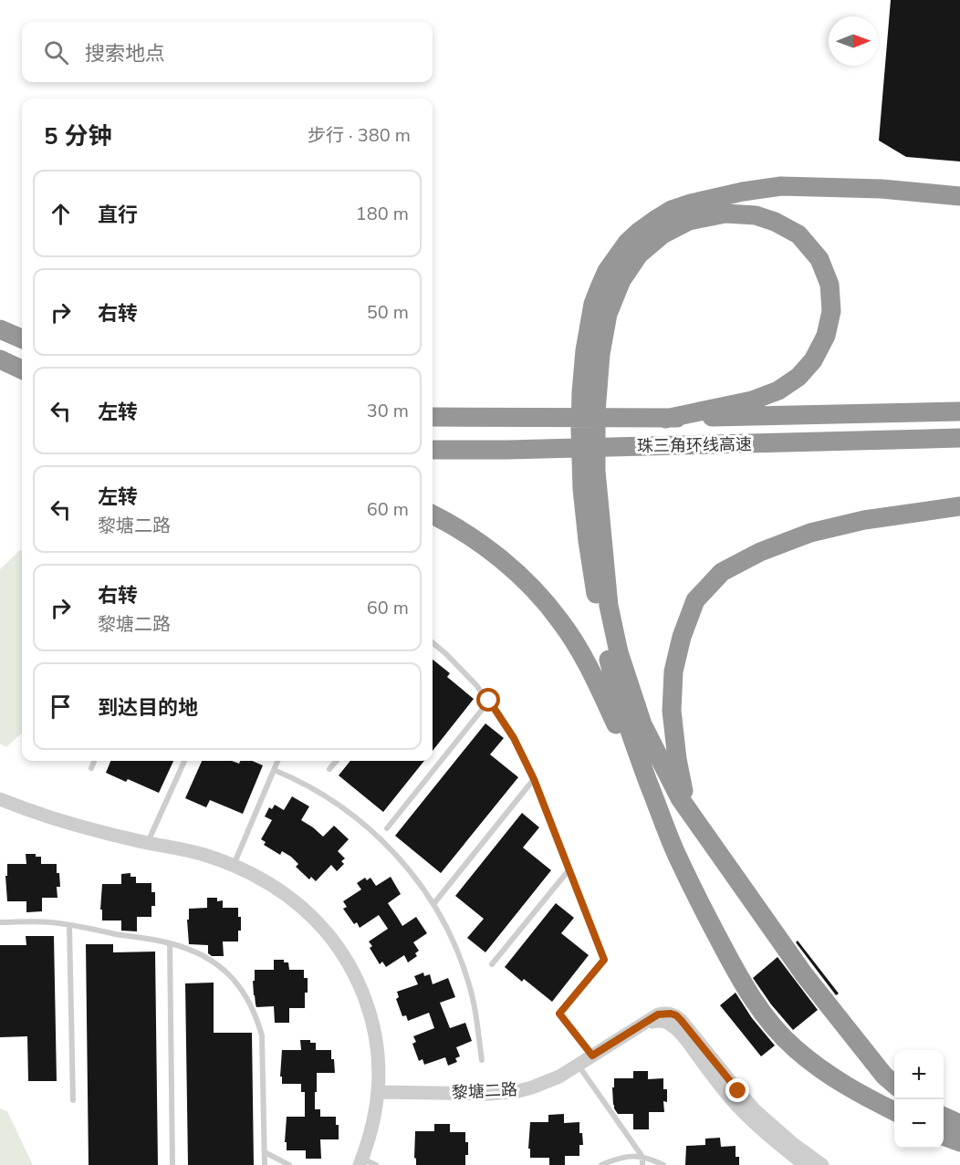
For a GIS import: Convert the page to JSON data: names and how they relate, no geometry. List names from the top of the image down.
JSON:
{
  "streets": {
    "highway": ["珠三角环线高速"],
    "street": ["黎塘二路"]
  },
  "north": "right",
  "page": {
    "search": "搜索地点",
    "heading": ["5 分钟", "步行 · 380 m"],
    "list": [
      ["直行", "180 m"],
      ["右转", "50 m"],
      ["左转", "30 m"],
      ["左转", "黎塘二路", "60 m"],
      ["右转", "黎塘二路", "60 m"],
      "到达目的地"
    ],
    "map_buttons": ["+", "−"]
  }
}
